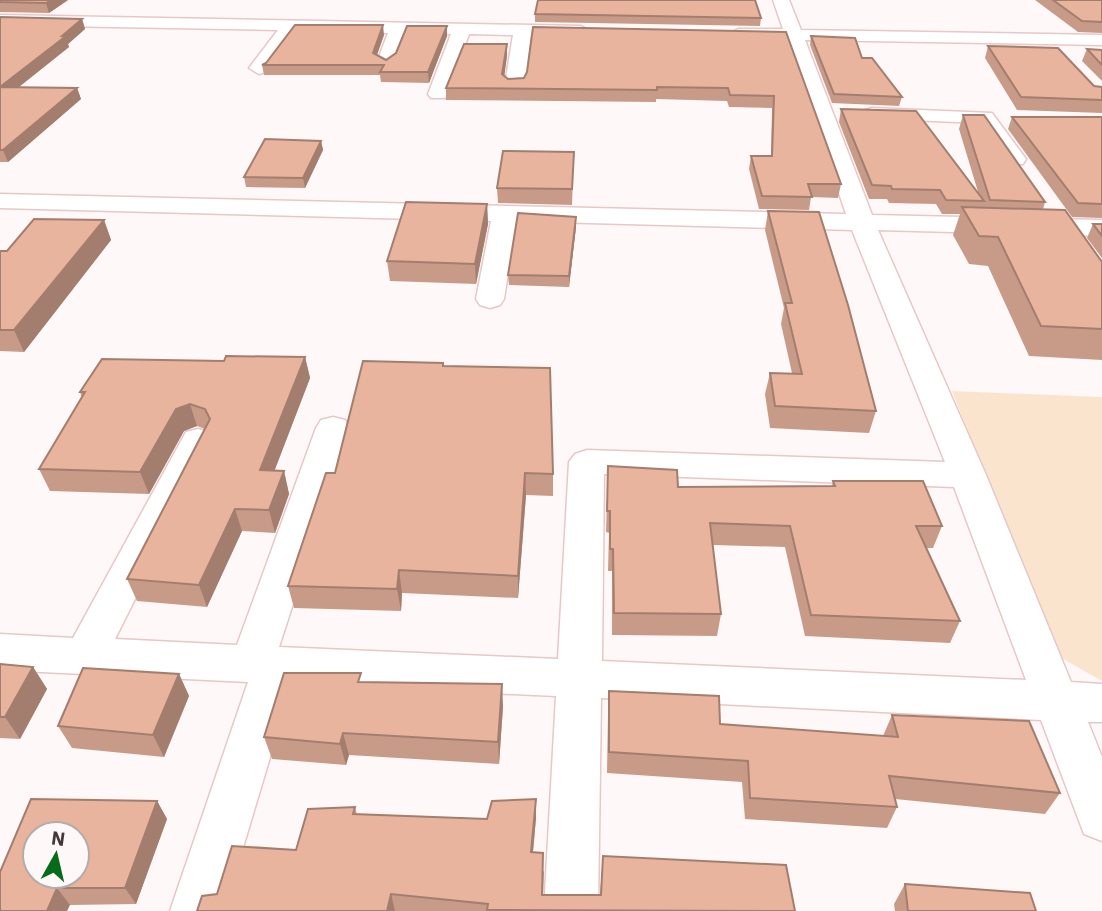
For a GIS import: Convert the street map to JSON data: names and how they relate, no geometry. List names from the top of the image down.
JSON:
{
  "north": "top"
}
